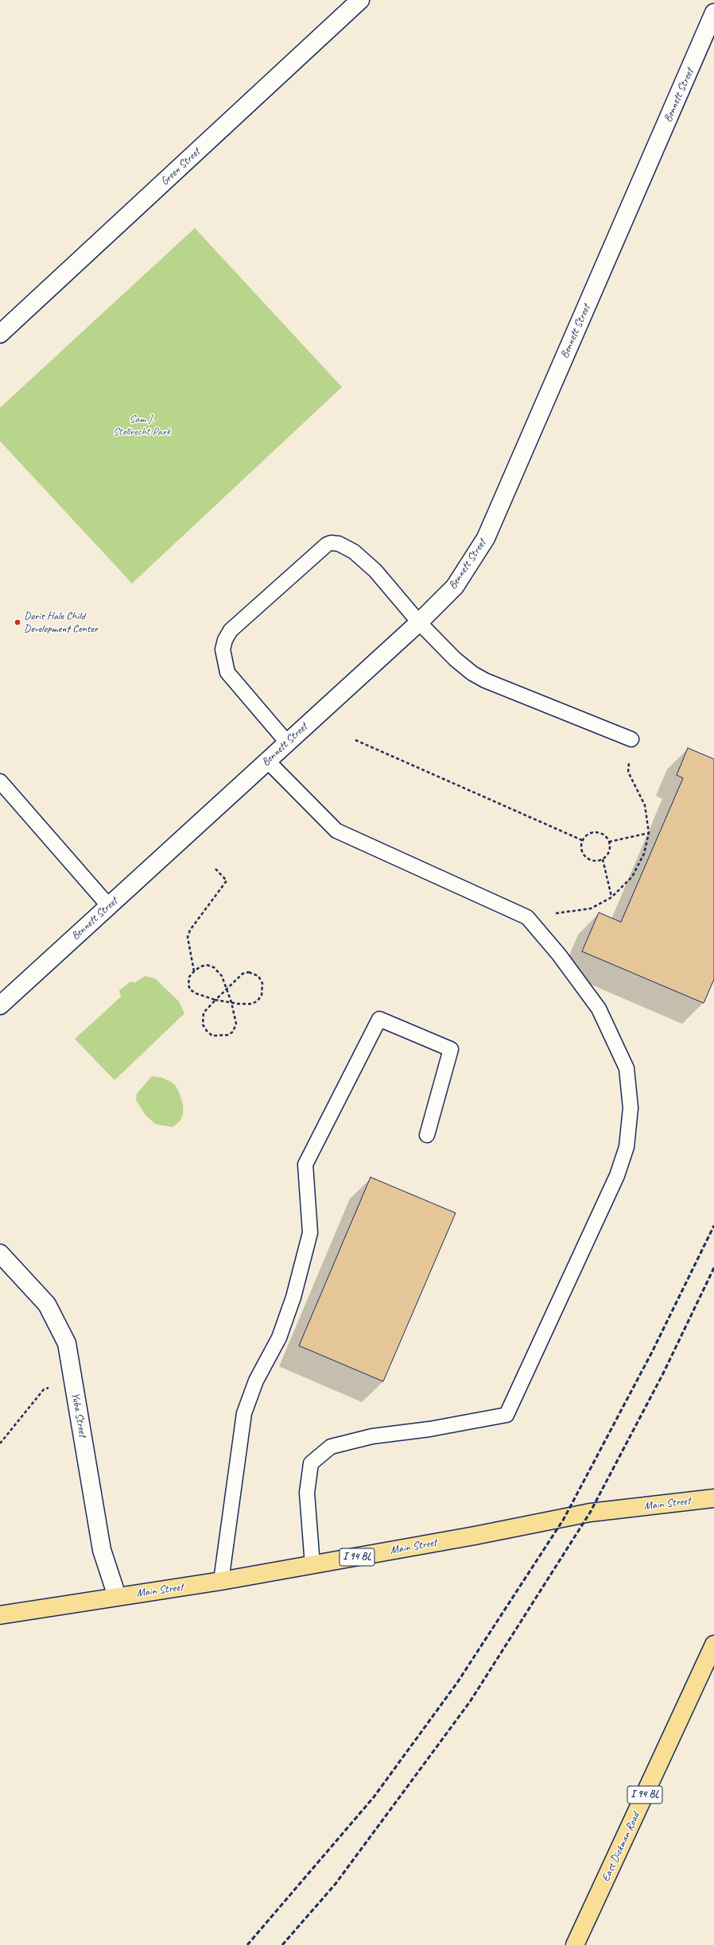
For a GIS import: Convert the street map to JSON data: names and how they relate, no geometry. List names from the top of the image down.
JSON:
{
  "streets": {
    "main road": ["Main Street", "I 94 BL", "East Dickman Road"],
    "street": ["Bennett Street", "Green Street", "Yuba Street"]
  },
  "crossings": [
    ["Yuba Street", "Main Street"]
  ],
  "parks": ["Sam J. Stellrecht Park"],
  "places": ["Doris Hale Child Development Center"]
}
